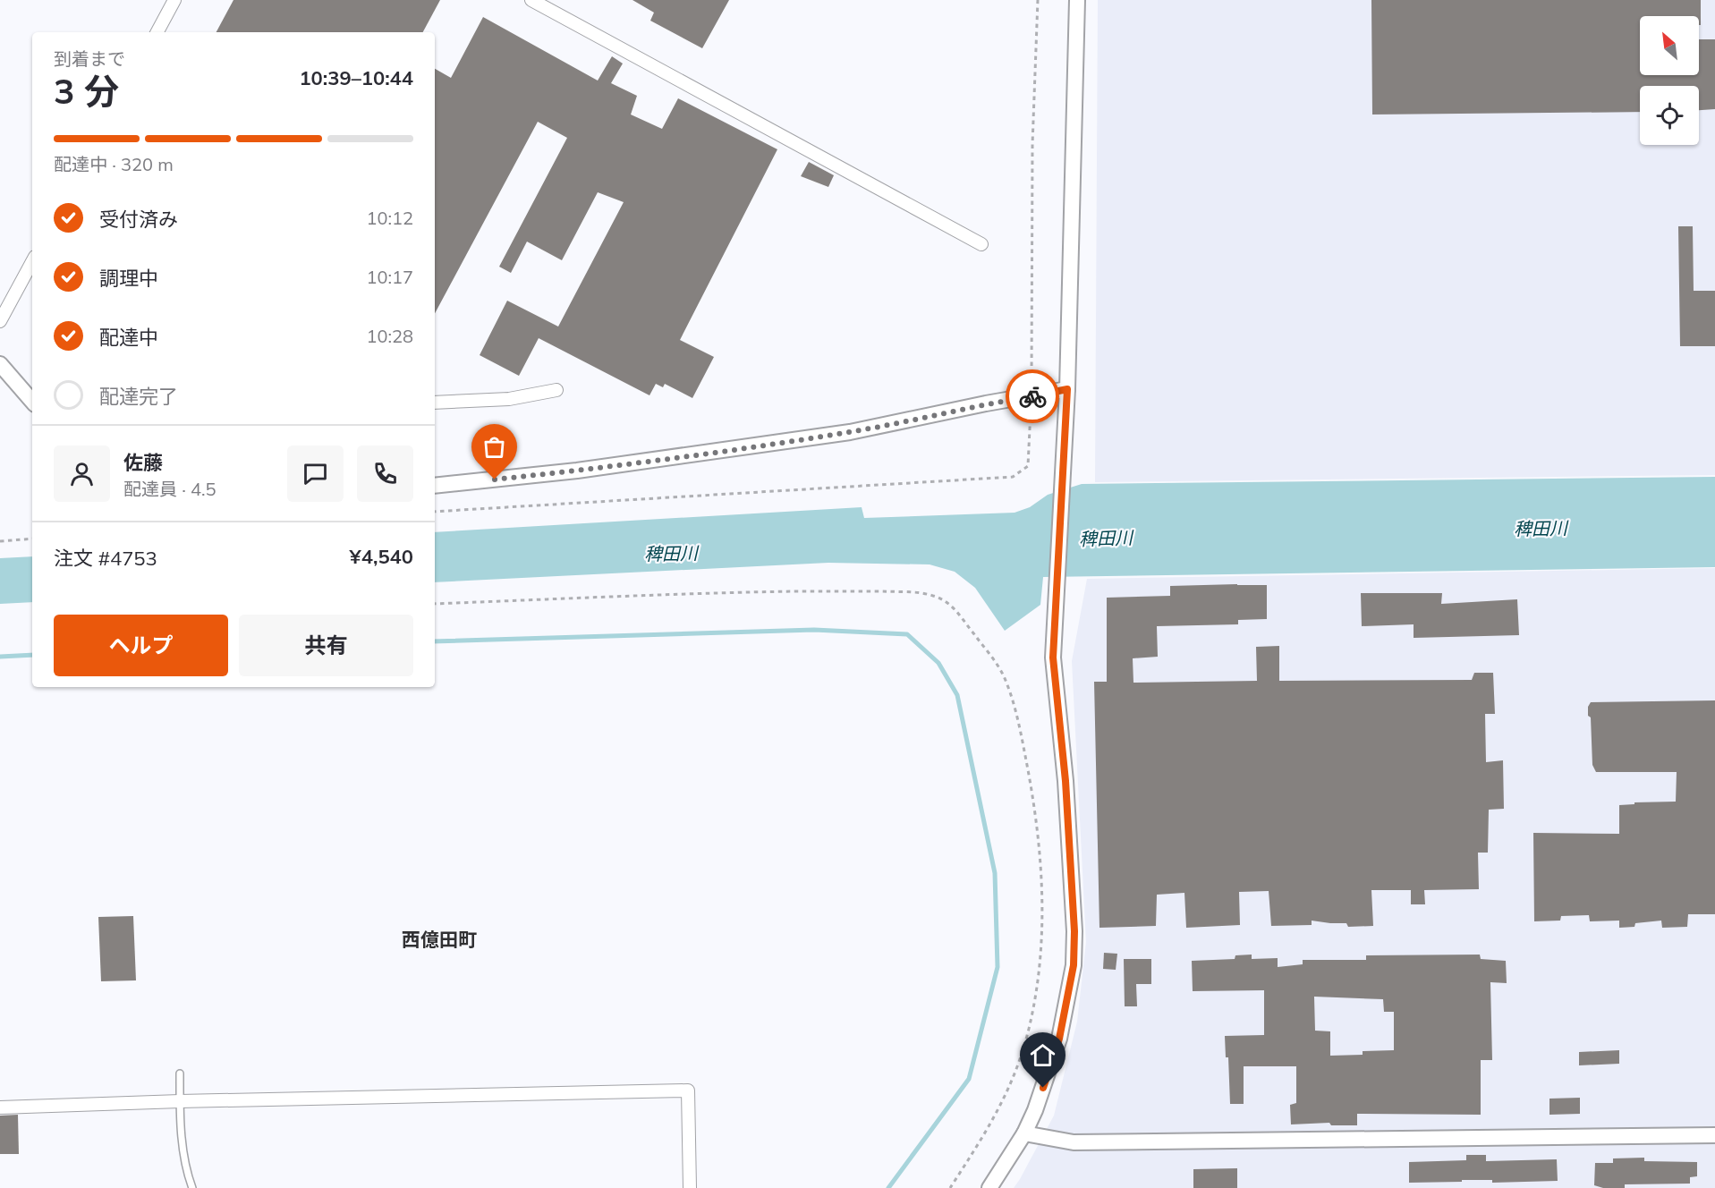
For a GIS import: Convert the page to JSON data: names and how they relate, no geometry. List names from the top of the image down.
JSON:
{
  "districts": ["西億田町"],
  "water": ["稗田川"],
  "north": "top left",
  "page": {
    "heading": ["3 分", "到着まで", "10:39–10:44"],
    "panel": [
      "佐藤",
      "配達員 · 4.5",
      "注文 #4753",
      "¥4,540"
    ],
    "bar": "配達中 · 320 m",
    "list": [
      ["受付済み", "10:12"],
      ["調理中", "10:17"],
      ["配達中", "10:28"],
      "配達完了"
    ],
    "buttons": ["ヘルプ", "共有"]
  }
}
